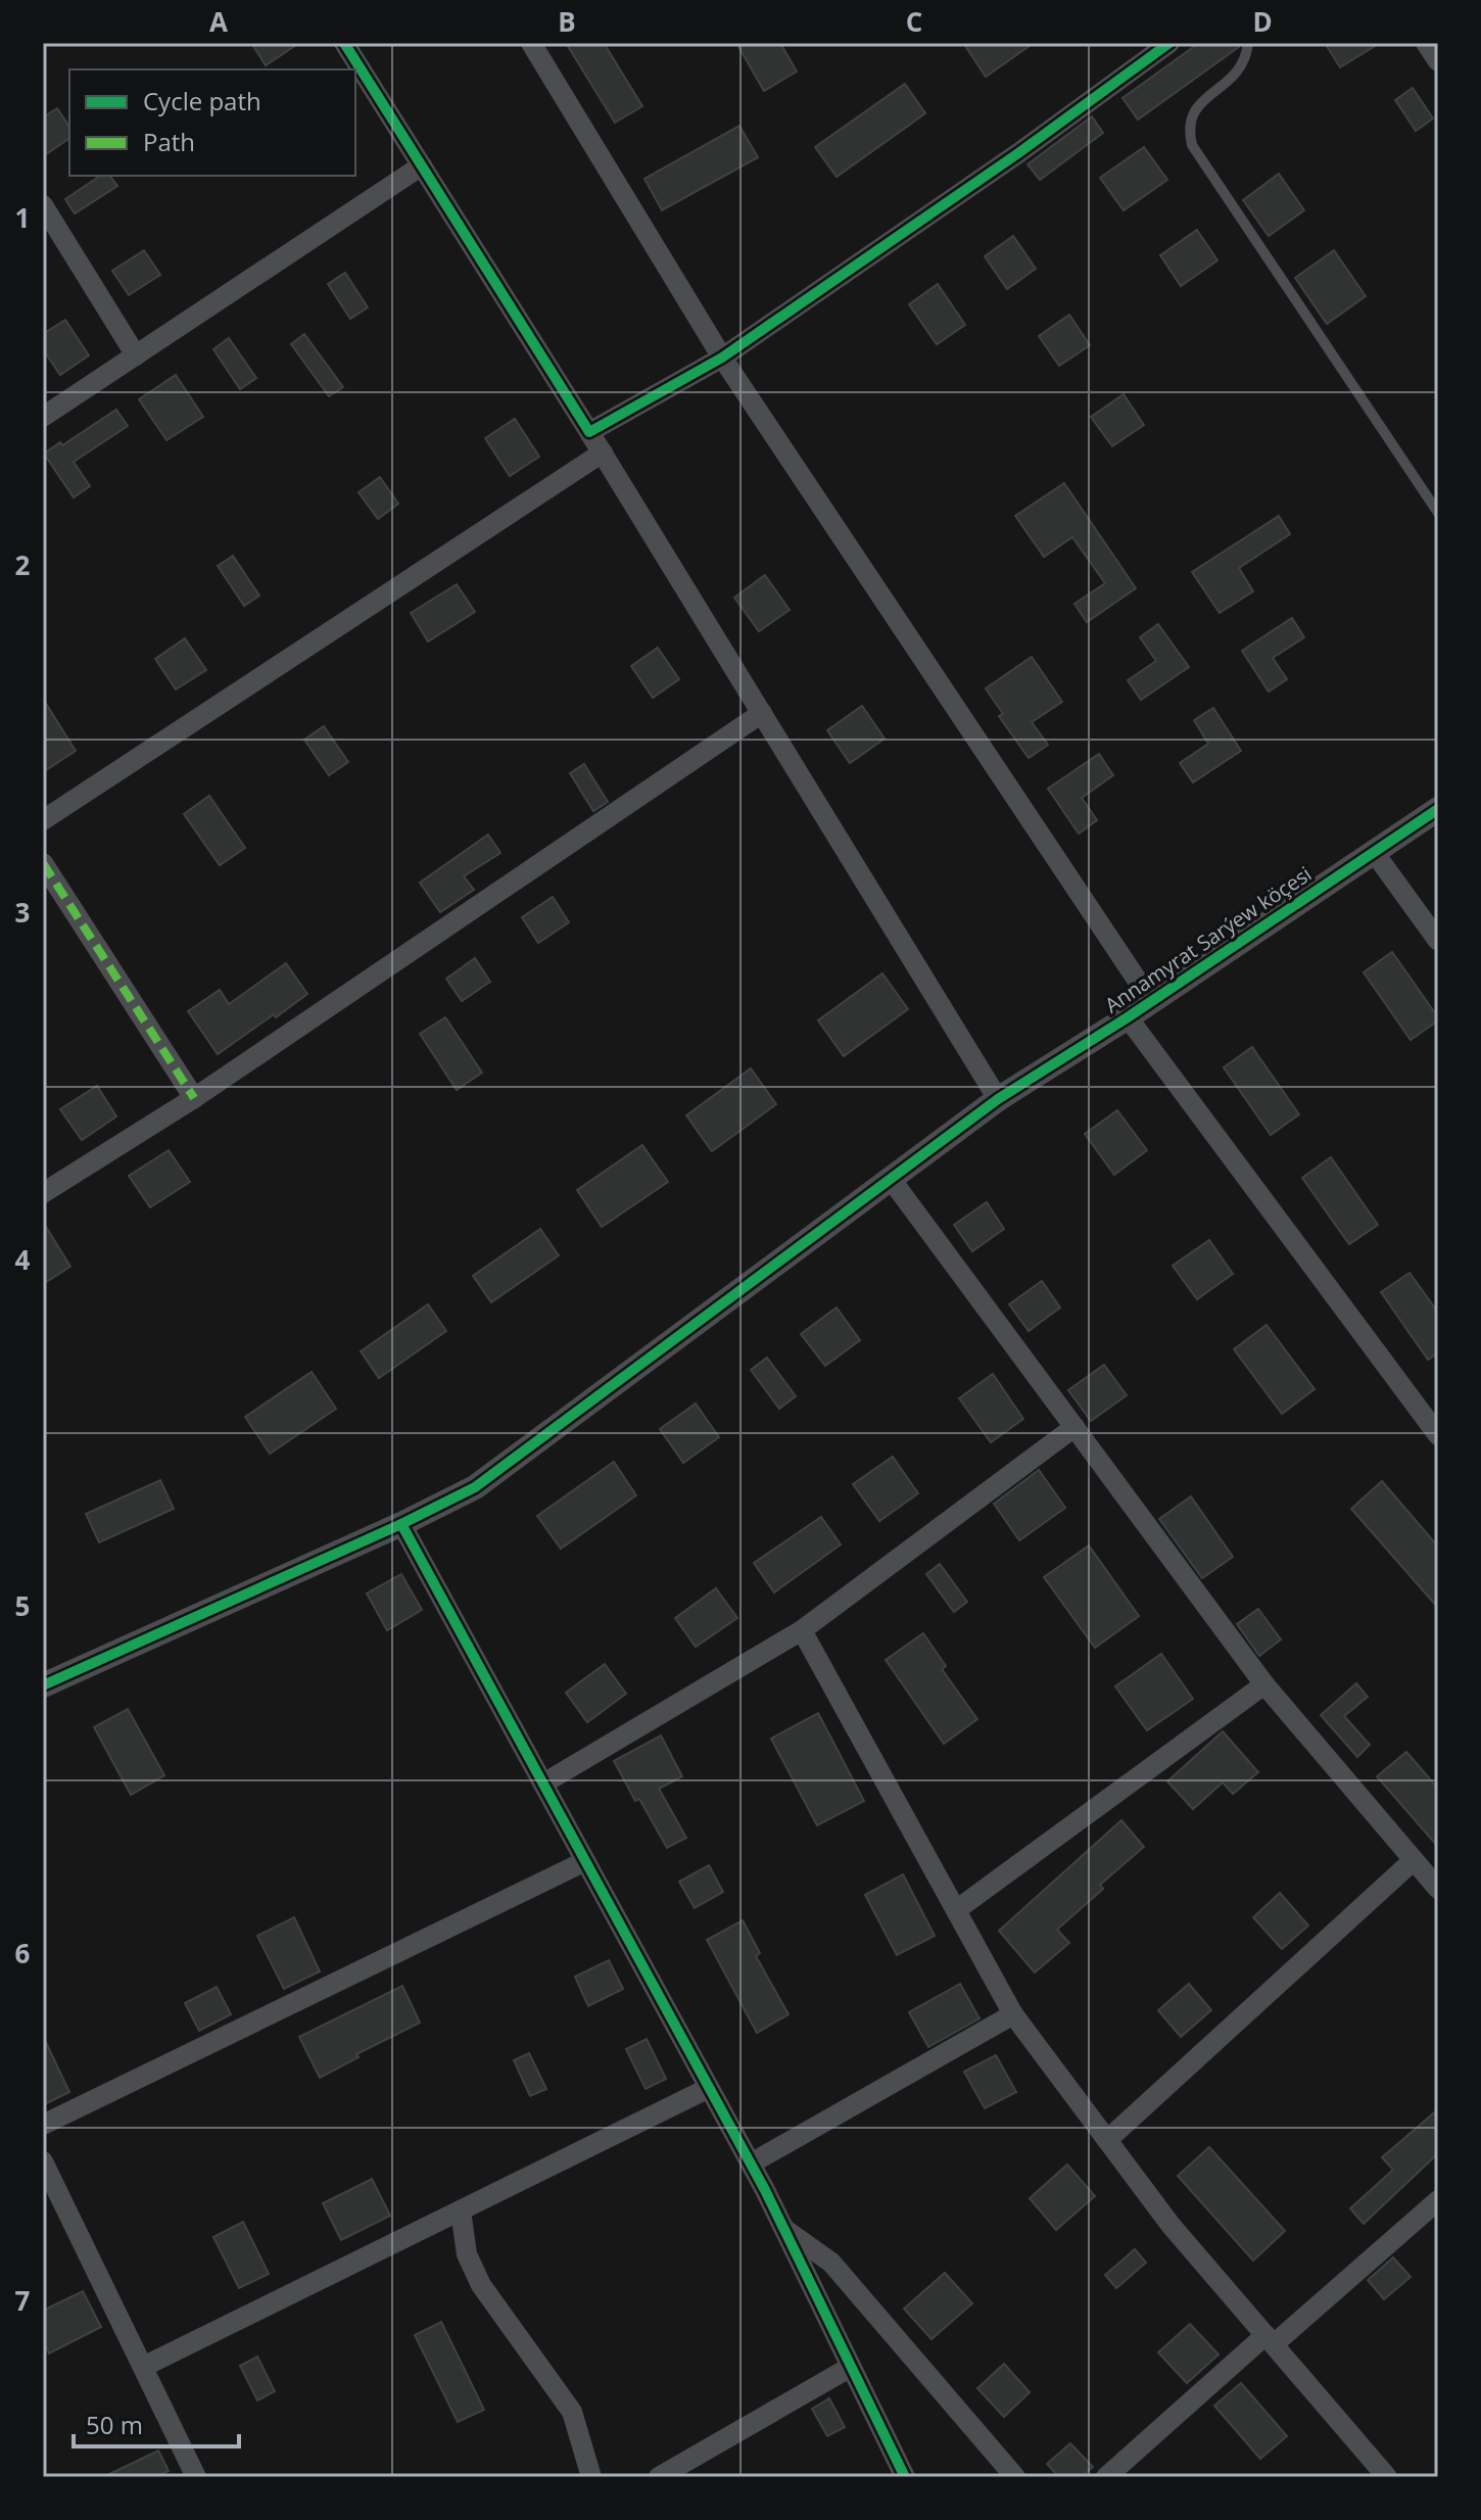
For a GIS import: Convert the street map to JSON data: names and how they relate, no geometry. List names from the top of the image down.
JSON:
{
  "streets": {
    "street": ["Annamyrat Sarýew köçesi"]
  },
  "legend": ["Cycle path", "Path"],
  "scale_bar": "50 m",
  "grid": {
    "columns": [
      "A",
      "B",
      "C",
      "D"
    ],
    "rows": [
      "1",
      "2",
      "3",
      "4",
      "5",
      "6",
      "7"
    ]
  }
}
